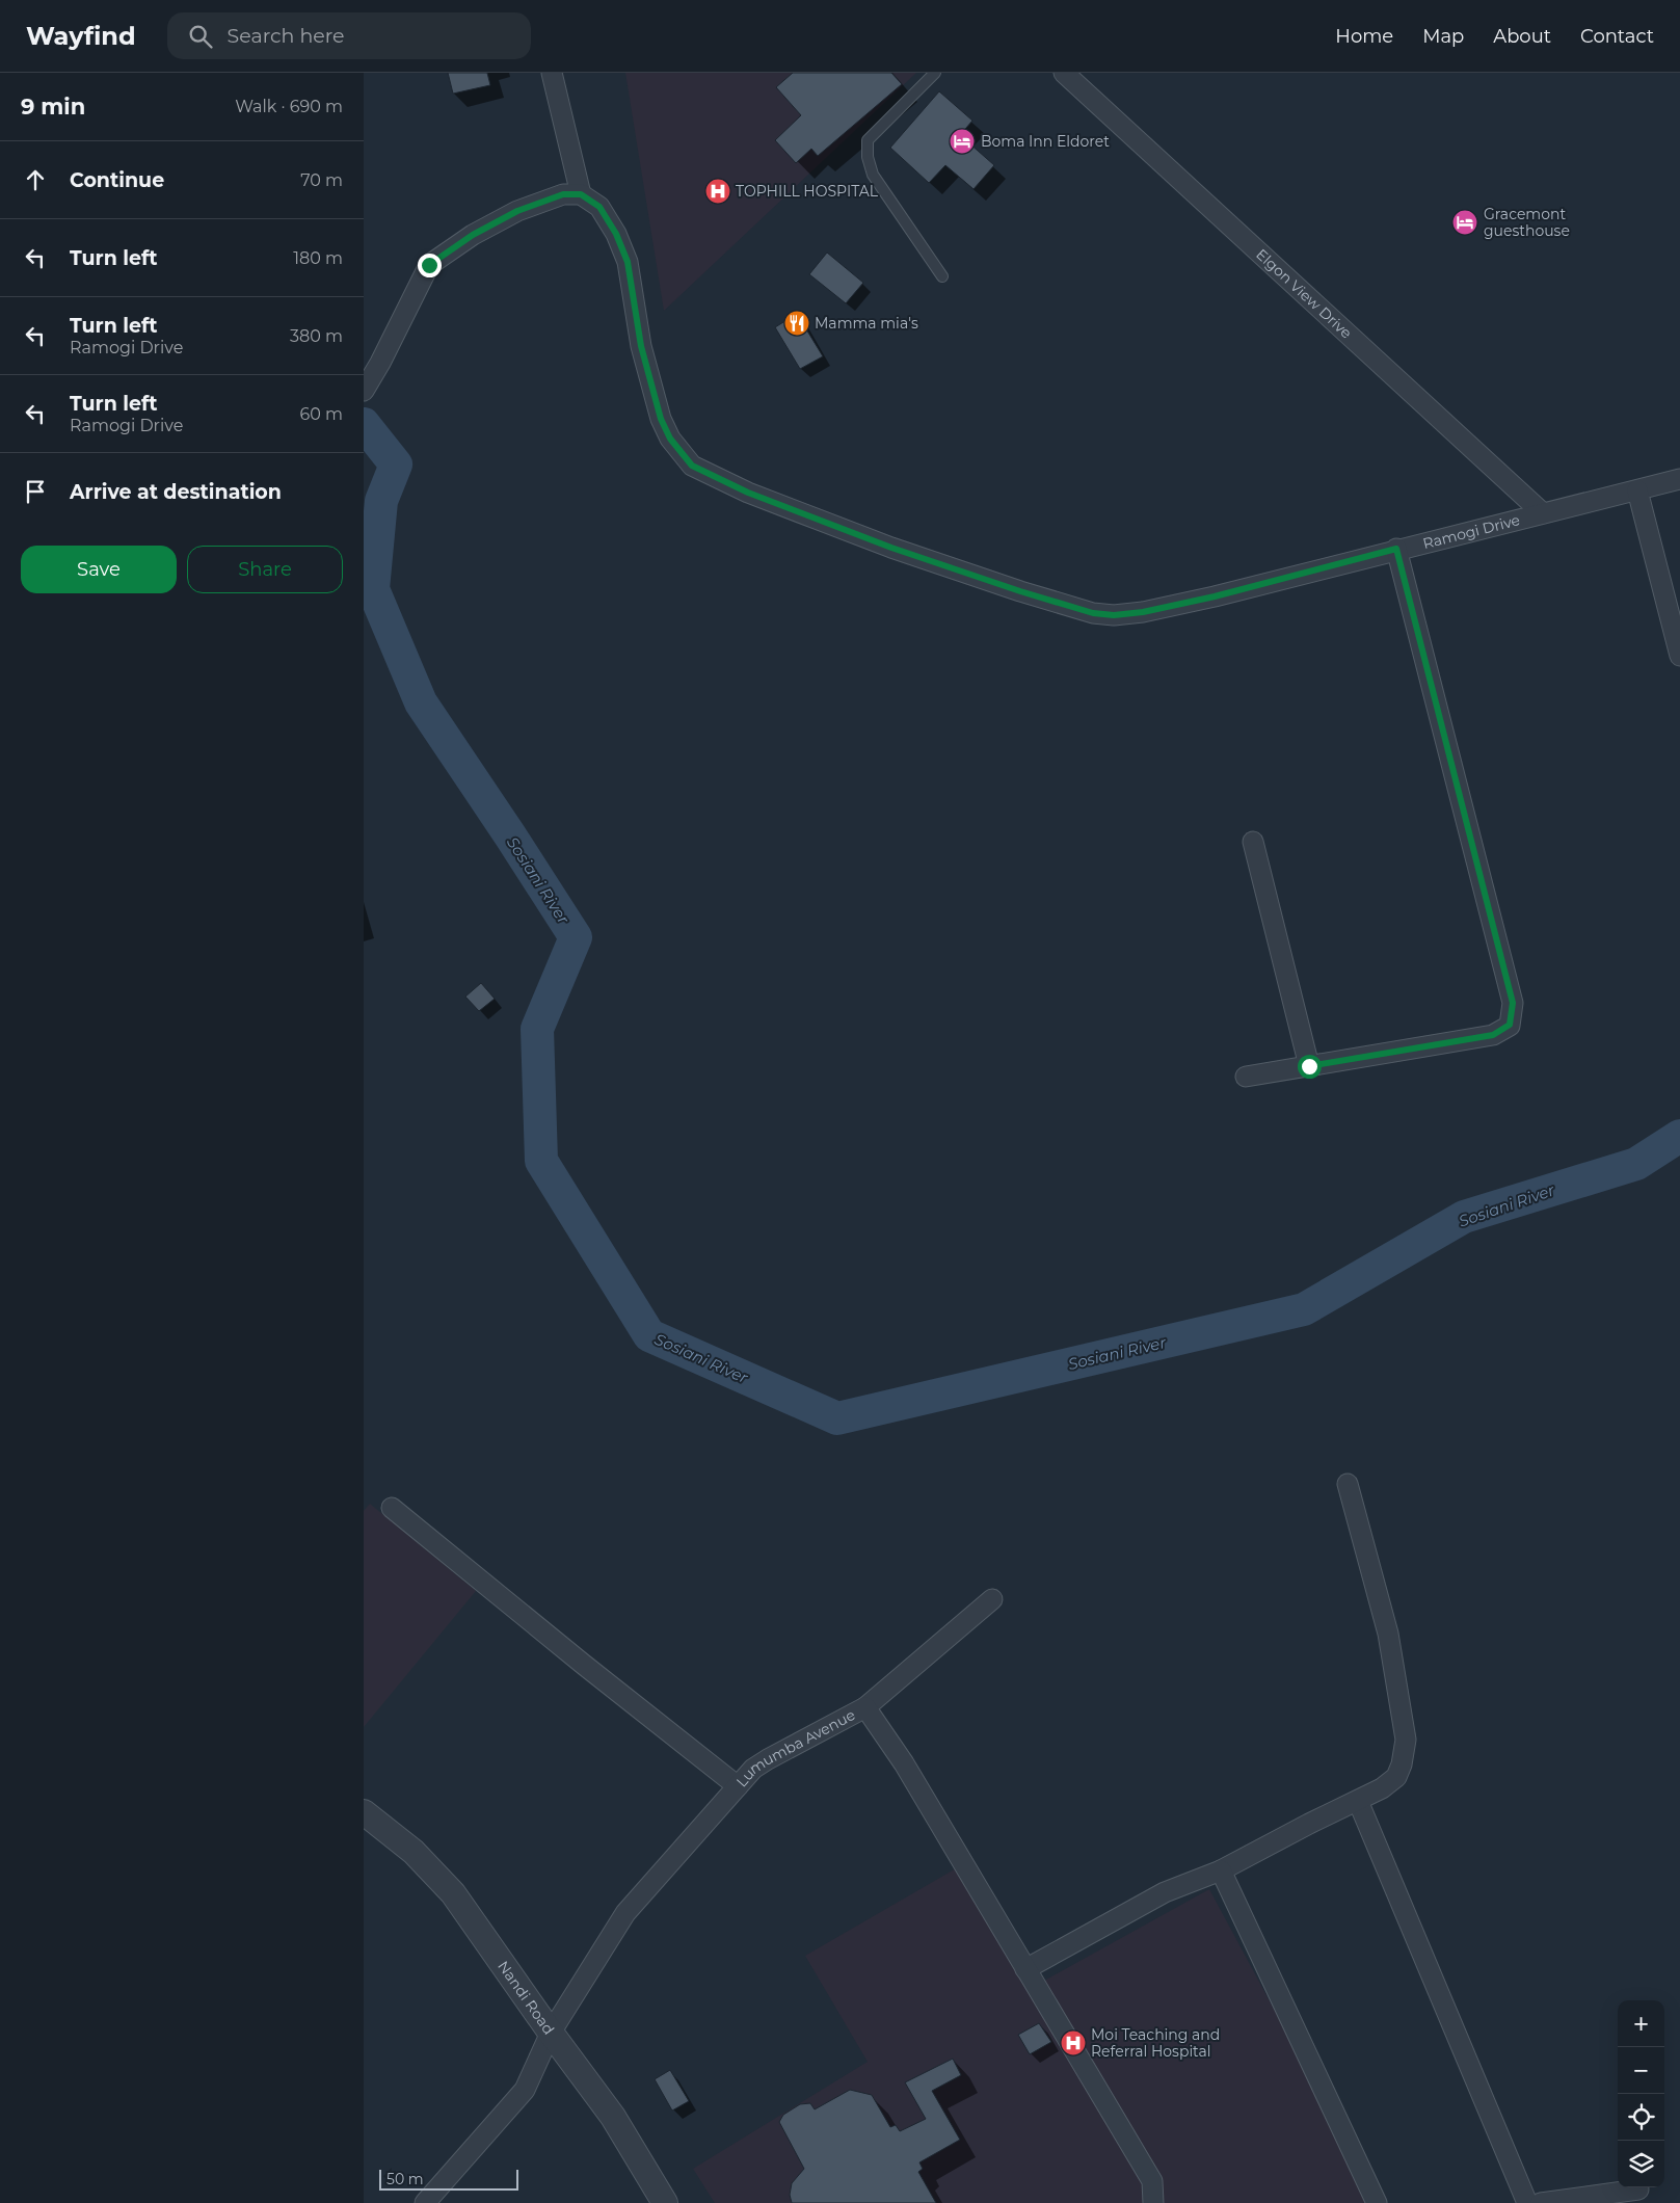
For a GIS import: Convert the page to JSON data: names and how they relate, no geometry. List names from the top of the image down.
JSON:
{
  "streets": {
    "street": [
      "Elgon View Drive",
      "Ramogi Drive",
      "Lumumba Avenue",
      "Nandi Road"
    ]
  },
  "crossings": [
    ["Elgon View Drive", "Ramogi Drive"],
    ["Lumumba Avenue", "Nandi Road"]
  ],
  "water": ["Sosiani River"],
  "places": {
    "hotel": ["Boma Inn Eldoret", "Gracemont guesthouse"],
    "hospital": ["TOPHILL HOSPITAL", "Moi Teaching and Referral Hospital"],
    "restaurant": ["Mamma mia's"]
  },
  "scale_bar": "50 m",
  "page": {
    "header": "Wayfind",
    "search": "Search here",
    "nav": [
      "Home",
      "Map",
      "About",
      "Contact"
    ],
    "heading": ["9 min", "Walk · 690 m"],
    "list": [
      ["Continue", "70 m"],
      ["Turn left", "180 m"],
      ["Turn left", "Ramogi Drive", "380 m"],
      ["Turn left", "Ramogi Drive", "60 m"],
      "Arrive at destination"
    ],
    "buttons": ["Save", "Share"],
    "map_buttons": ["+", "−"],
    "scale": "50 m"
  }
}
